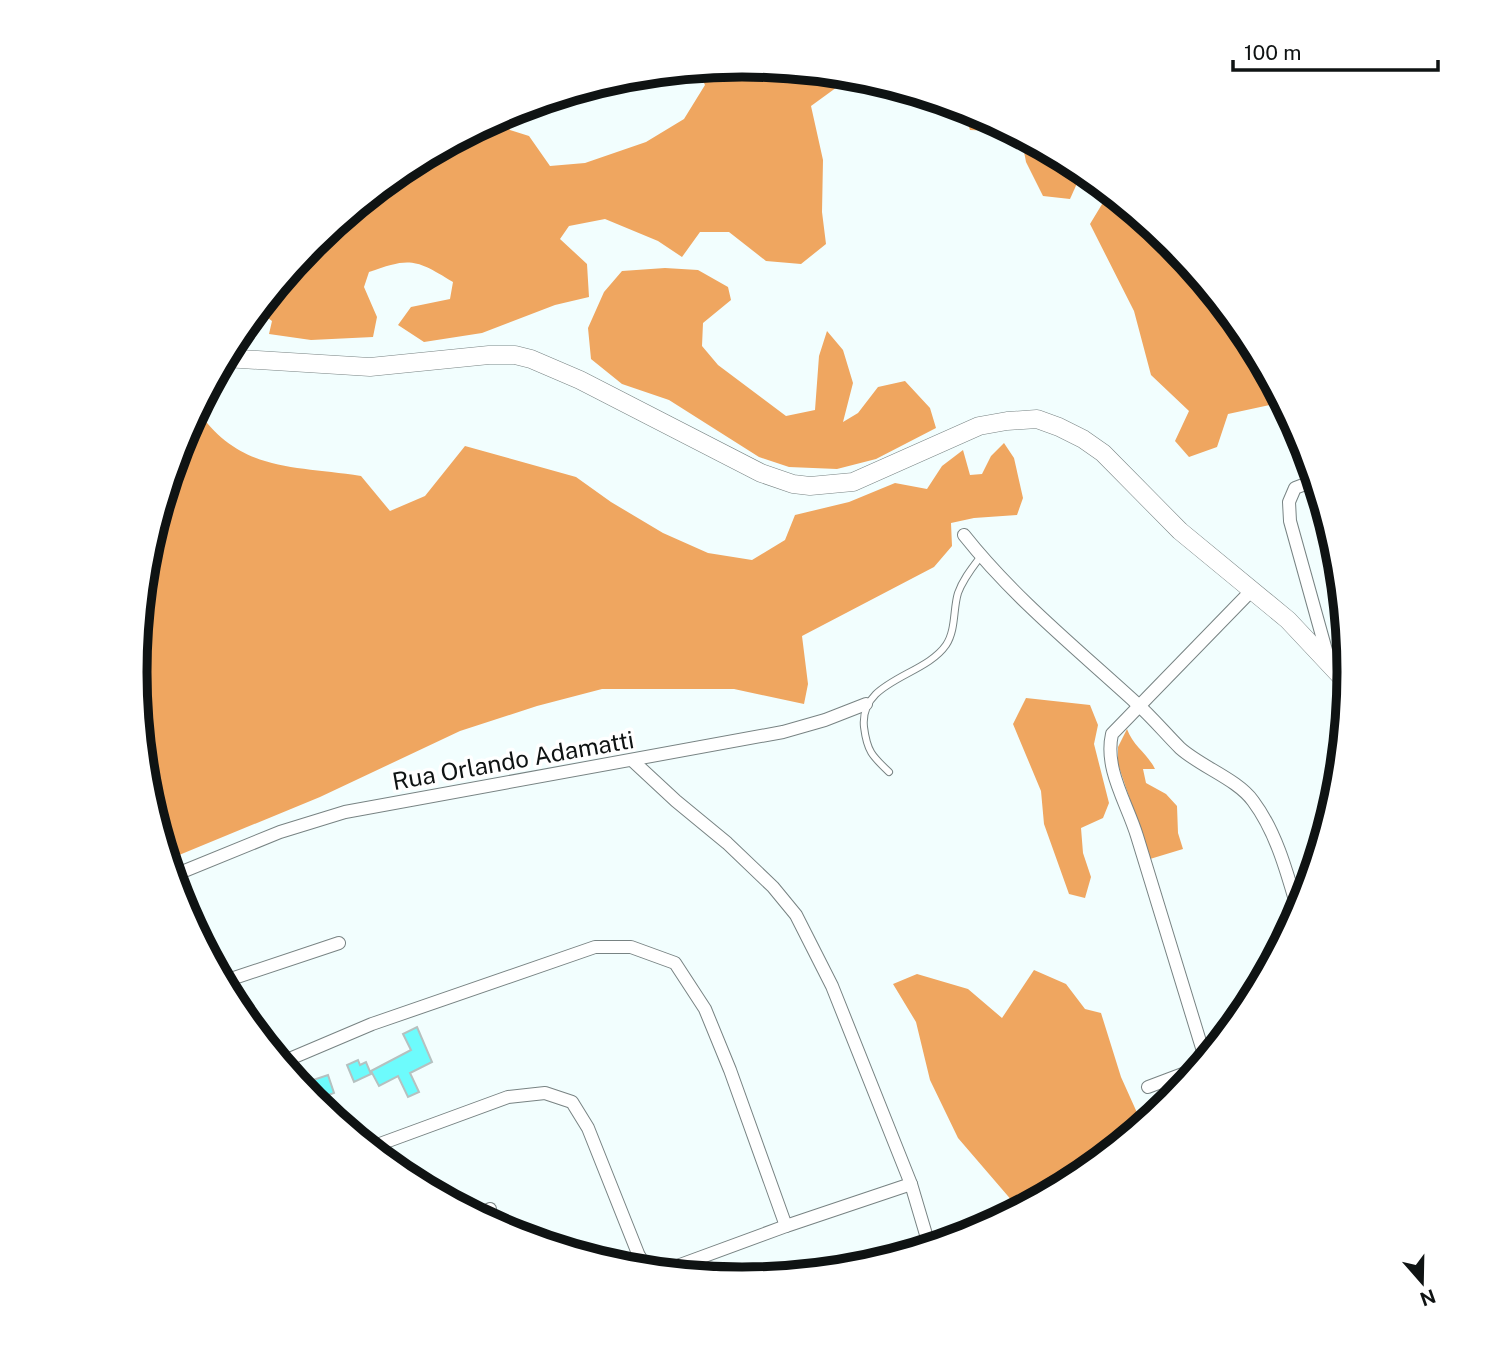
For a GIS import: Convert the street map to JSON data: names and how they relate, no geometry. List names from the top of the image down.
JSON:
{
  "streets": {
    "street": ["Rua Orlando Adamatti"]
  },
  "scale_bar": "100 m",
  "north": "bottom"
}
